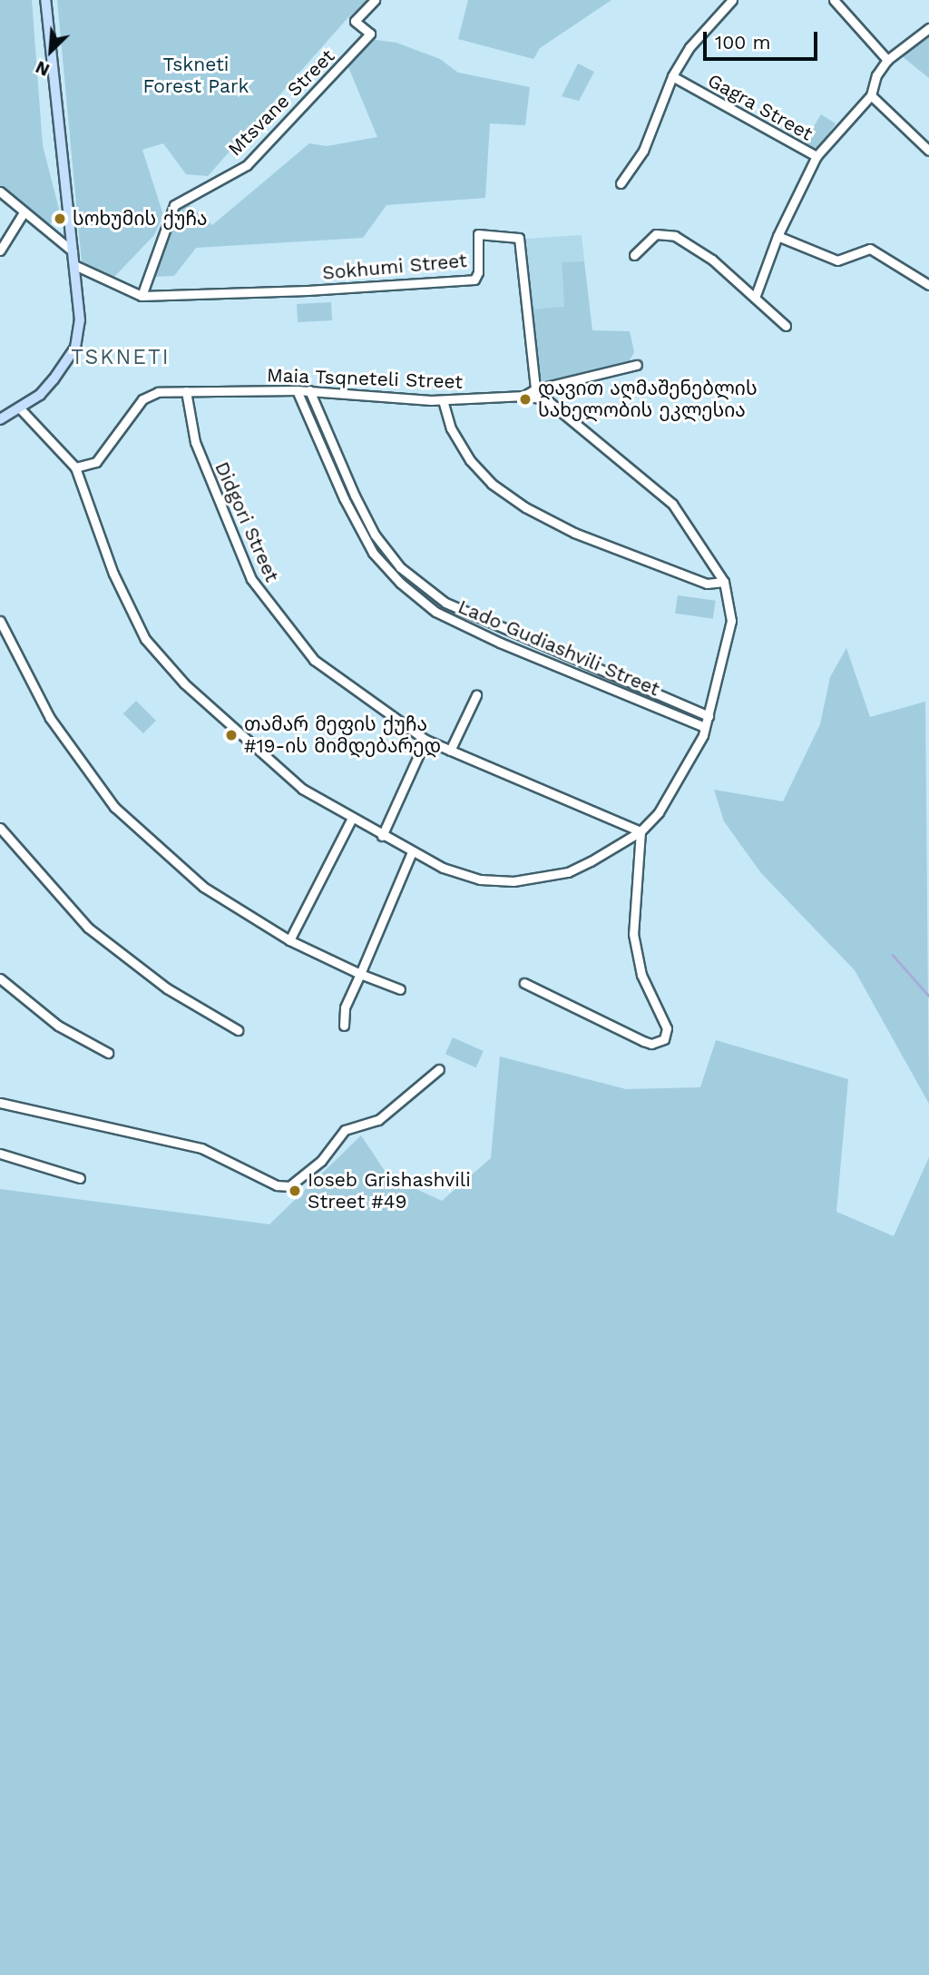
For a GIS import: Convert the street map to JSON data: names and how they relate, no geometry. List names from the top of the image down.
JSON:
{
  "streets": {
    "street": [
      "Mtsvane Street",
      "Gagra Street",
      "Sokhumi Street",
      "Maia Tsqneteli Street",
      "Didgori Street",
      "Lado Gudiashvili Street"
    ]
  },
  "crossings": [
    ["Mtsvane Street", "Sokhumi Street"],
    ["Maia Tsqneteli Street", "Didgori Street"],
    ["Maia Tsqneteli Street", "Lado Gudiashvili Street"]
  ],
  "districts": ["TSKNETI"],
  "parks": ["Tskneti Forest Park"],
  "places": [
    "სოხუმის ქუჩა",
    "დავით აღმაშენებლის სახელობის ეკლესია",
    "თამარ მეფის ქუჩა #19-ის მიმდებარედ",
    "Ioseb Grishashvili Street #49"
  ],
  "scale_bar": "100 m",
  "north": "bottom left"
}
